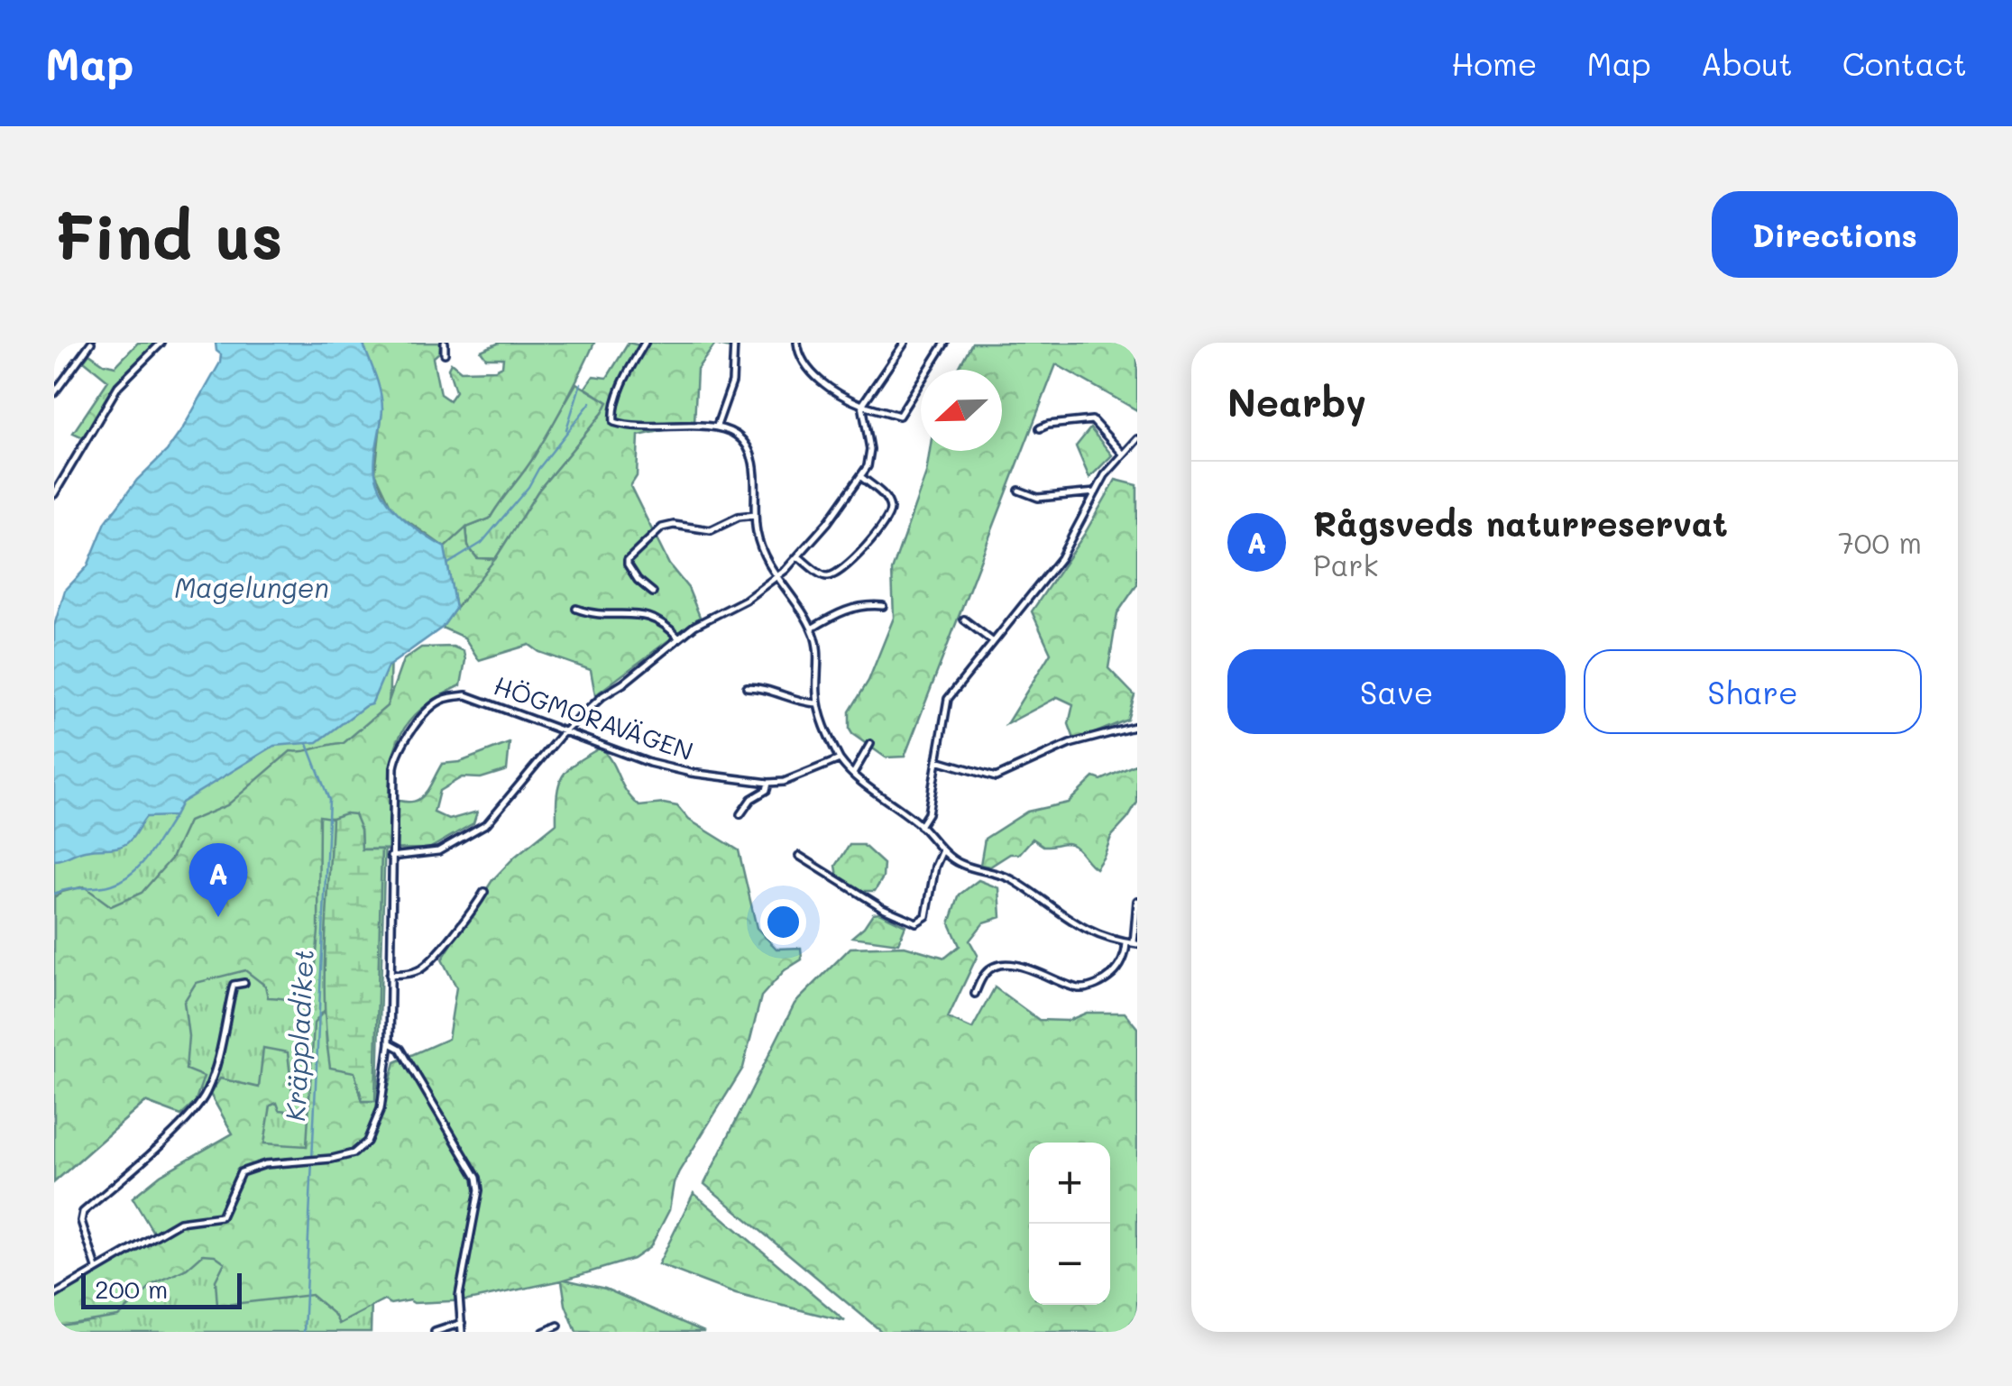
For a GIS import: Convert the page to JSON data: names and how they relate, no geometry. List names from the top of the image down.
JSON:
{
  "streets": {
    "street": ["HÖGMORAVÄGEN"]
  },
  "water": ["Magelungen", "Kräppladiket"],
  "scale_bar": "200 m",
  "north": "left",
  "page": {
    "header": "Map",
    "nav": [
      "Home",
      "Map",
      "About",
      "Contact"
    ],
    "buttons": [
      "Directions",
      ["Save", "Share"]
    ],
    "title": "Find us",
    "heading": "Nearby",
    "list": [
      {
        "mark": "A",
        "name": "Rågsveds naturreservat",
        "note": "Park",
        "value": "700 m"
      }
    ],
    "pins": "A",
    "map_buttons": ["+", "−"],
    "scale": "200 m"
  }
}
